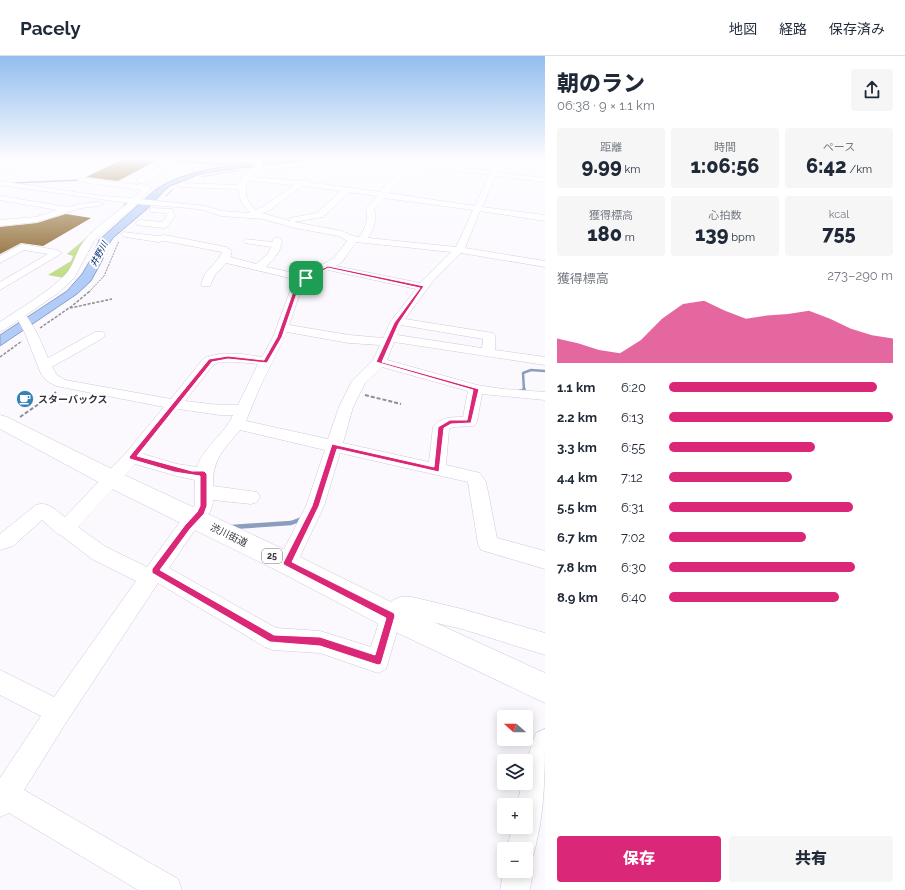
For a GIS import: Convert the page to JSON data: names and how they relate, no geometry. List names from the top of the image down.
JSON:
{
  "streets": {
    "main road": ["渋川街道", "25"]
  },
  "water": ["井野川"],
  "places": {
    "cafe": ["スターバックス"]
  },
  "north": "left",
  "page": {
    "header": "Pacely",
    "nav": ["地図", "経路", "保存済み"],
    "heading": ["朝のラン", "06:38 · 9 × 1.1 km"],
    "stats": [
      ["距離", "9.99 km"],
      ["時間", "1:06:56"],
      ["ペース", "6:42 /km"],
      ["獲得標高", "180 m"],
      ["心拍数", "139 bpm"],
      ["kcal", "755"]
    ],
    "chart": ["獲得標高", "273–290 m"],
    "list": [
      {
        "name": "1.1 km",
        "note": "6:20"
      },
      {
        "name": "2.2 km",
        "note": "6:13"
      },
      {
        "name": "3.3 km",
        "note": "6:55"
      },
      {
        "name": "4.4 km",
        "note": "7:12"
      },
      {
        "name": "5.5 km",
        "note": "6:31"
      },
      {
        "name": "6.7 km",
        "note": "7:02"
      },
      {
        "name": "7.8 km",
        "note": "6:30"
      },
      {
        "name": "8.9 km",
        "note": "6:40"
      }
    ],
    "map_buttons": ["+", "−"],
    "buttons": ["保存", "共有"]
  }
}
